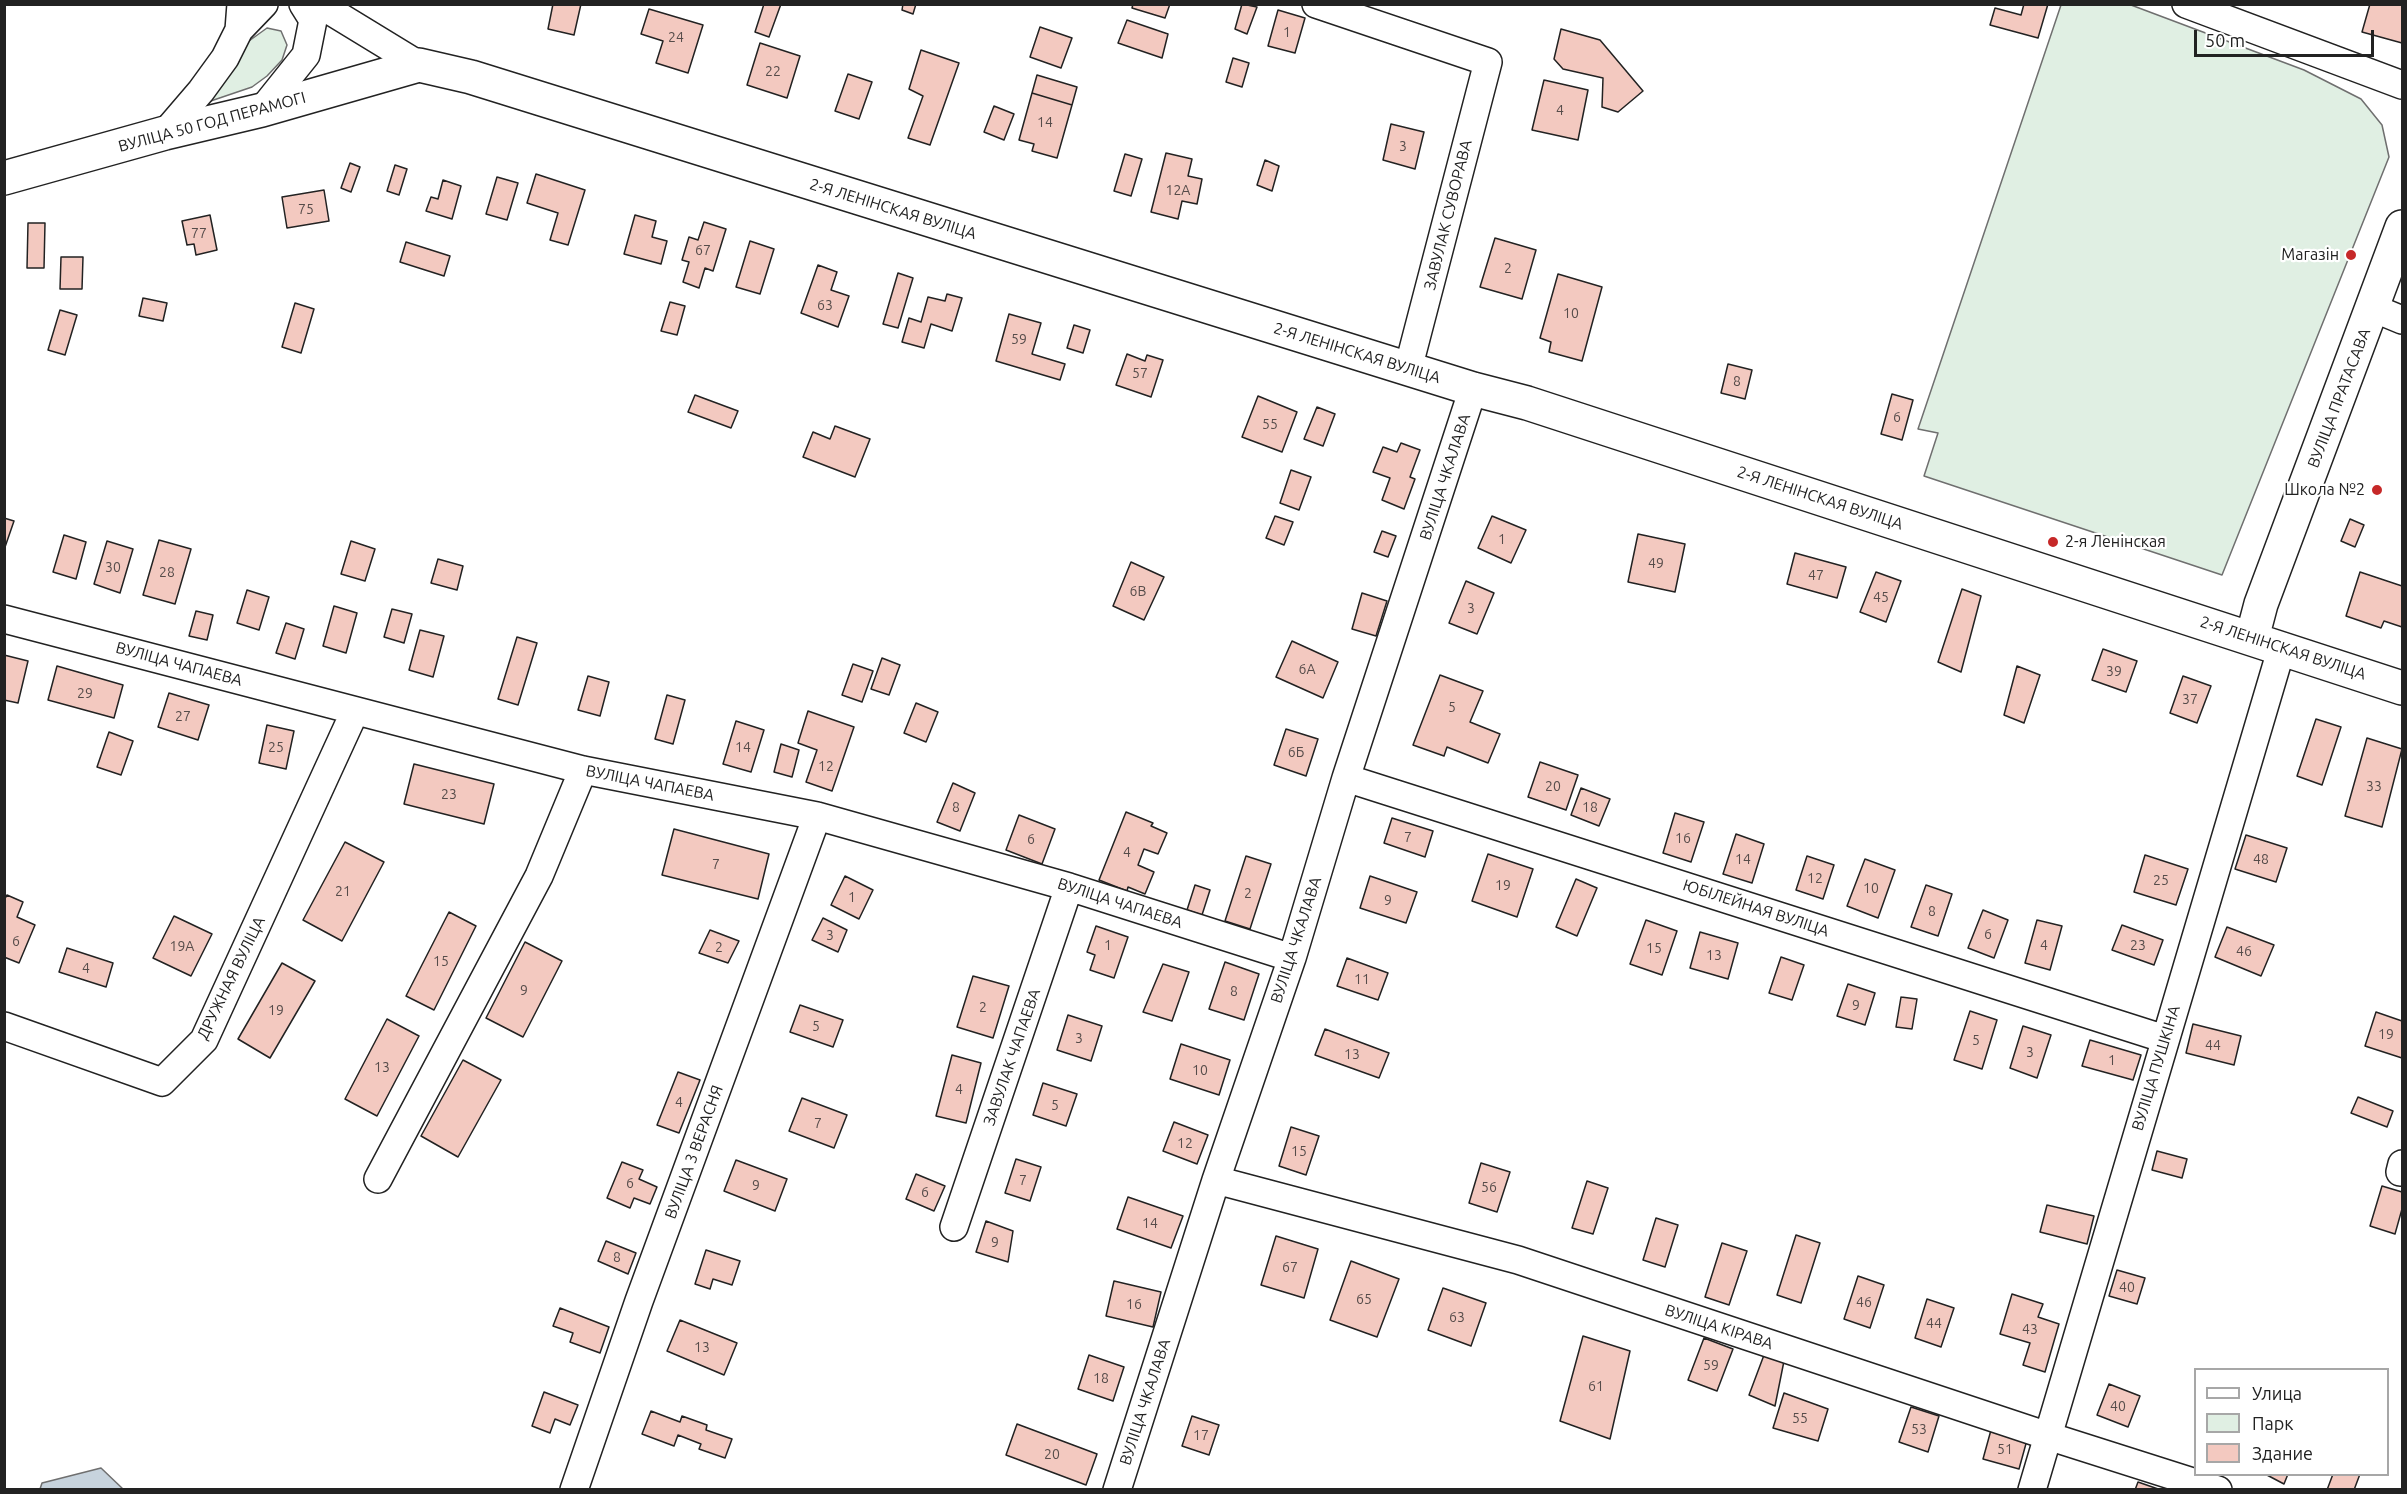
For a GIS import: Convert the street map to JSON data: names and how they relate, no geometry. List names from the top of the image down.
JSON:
{
  "streets": {
    "main road": ["ВУЛІЦА 50 ГОД ПЕРАМОГІ", "2-Я ЛЕНІНСКАЯ ВУЛІЦА", "ВУЛІЦА ПРАТАСАВА"],
    "street": [
      "ЗАВУЛАК СУВОРАВА",
      "ВУЛІЦА ЧКАЛАВА",
      "ВУЛІЦА ЧАПАЕВА",
      "ЮБІЛЕЙНАЯ ВУЛІЦА",
      "ДРУЖНАЯ ВУЛІЦА",
      "ЗАВУЛАК ЧАПАЕВА",
      "ВУЛІЦА ПУШКІНА",
      "ВУЛІЦА 3 ВЕРАСНЯ",
      "ВУЛІЦА КІРАВА"
    ]
  },
  "crossings": [
    ["ВУЛІЦА 50 ГОД ПЕРАМОГІ", "2-Я ЛЕНІНСКАЯ ВУЛІЦА"],
    ["2-Я ЛЕНІНСКАЯ ВУЛІЦА", "ЗАВУЛАК СУВОРАВА"],
    ["2-Я ЛЕНІНСКАЯ ВУЛІЦА", "ВУЛІЦА ПРАТАСАВА"],
    ["2-Я ЛЕНІНСКАЯ ВУЛІЦА", "ВУЛІЦА ЧКАЛАВА"],
    ["2-Я ЛЕНІНСКАЯ ВУЛІЦА", "ВУЛІЦА ПУШКІНА"],
    ["ВУЛІЦА ПРАТАСАВА", "ВУЛІЦА ПУШКІНА"],
    ["ВУЛІЦА ЧКАЛАВА", "ВУЛІЦА ЧАПАЕВА"],
    ["ВУЛІЦА ЧКАЛАВА", "ЮБІЛЕЙНАЯ ВУЛІЦА"],
    ["ВУЛІЦА ЧКАЛАВА", "ВУЛІЦА КІРАВА"],
    ["ВУЛІЦА ЧАПАЕВА", "ДРУЖНАЯ ВУЛІЦА"],
    ["ВУЛІЦА ЧАПАЕВА", "ЗАВУЛАК ЧАПАЕВА"],
    ["ВУЛІЦА ЧАПАЕВА", "ВУЛІЦА 3 ВЕРАСНЯ"],
    ["ЮБІЛЕЙНАЯ ВУЛІЦА", "ВУЛІЦА ПУШКІНА"],
    ["ВУЛІЦА ПУШКІНА", "ВУЛІЦА КІРАВА"]
  ],
  "places": ["Магазін", "Школа №2", "2-я Ленінская"],
  "house_numbers": [
    "1",
    "24",
    "22",
    "4",
    "14",
    "3",
    "12А",
    "75",
    "77",
    "67",
    "2",
    "63",
    "10",
    "59",
    "57",
    "8",
    "6",
    "55",
    "1",
    "49",
    "30",
    "28",
    "47",
    "6В",
    "45",
    "3",
    "6А",
    "39",
    "29",
    "37",
    "5",
    "27",
    "25",
    "14",
    "6Б",
    "12",
    "20",
    "33",
    "23",
    "8",
    "18",
    "7",
    "16",
    "6",
    "4",
    "14",
    "48",
    "7",
    "12",
    "25",
    "19",
    "10",
    "21",
    "2",
    "1",
    "9",
    "8",
    "6",
    "3",
    "6",
    "1",
    "4",
    "23",
    "19А",
    "2",
    "15",
    "46",
    "13",
    "15",
    "4",
    "11",
    "9",
    "8",
    "9",
    "2",
    "19",
    "5",
    "19",
    "3",
    "5",
    "44",
    "3",
    "13",
    "1",
    "13",
    "10",
    "4",
    "4",
    "5",
    "7",
    "12",
    "15",
    "7",
    "6",
    "9",
    "56",
    "6",
    "14",
    "9",
    "8",
    "67",
    "40",
    "65",
    "46",
    "16",
    "63",
    "44",
    "43",
    "13",
    "59",
    "18",
    "61",
    "40",
    "55",
    "53",
    "17",
    "51",
    "20"
  ],
  "legend": ["Улица", "Парк", "Здание"],
  "scale_bar": "50 m"
}
